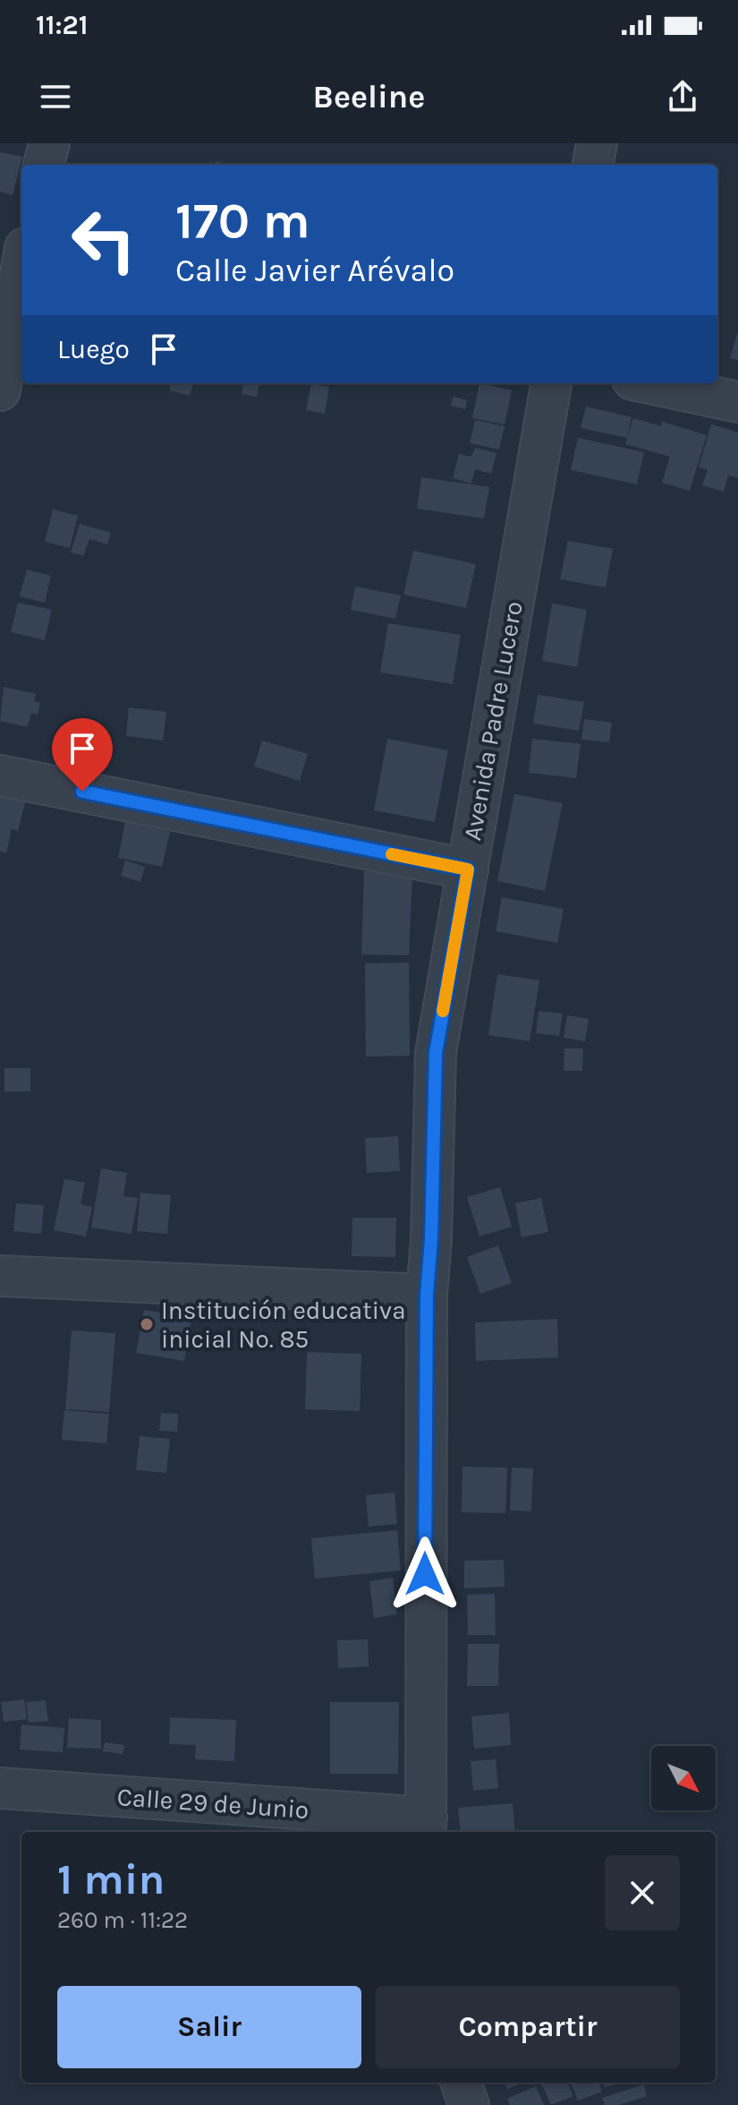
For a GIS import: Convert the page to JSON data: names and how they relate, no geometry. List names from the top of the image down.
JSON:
{
  "streets": {
    "street": ["Avenida Padre Lucero", "Calle 29 de Junio"]
  },
  "crossings": [
    ["Avenida Padre Lucero", "Calle 29 de Junio"]
  ],
  "places": ["Institución educativa inicial No. 85"],
  "north": "bottom right",
  "page": {
    "status": "11:21",
    "header": "Beeline",
    "turn": ["170 m", "Calle Javier Arévalo"],
    "then": "Luego",
    "heading": ["1 min", "260 m · 11:22"],
    "buttons": ["Salir", "Compartir"]
  }
}
